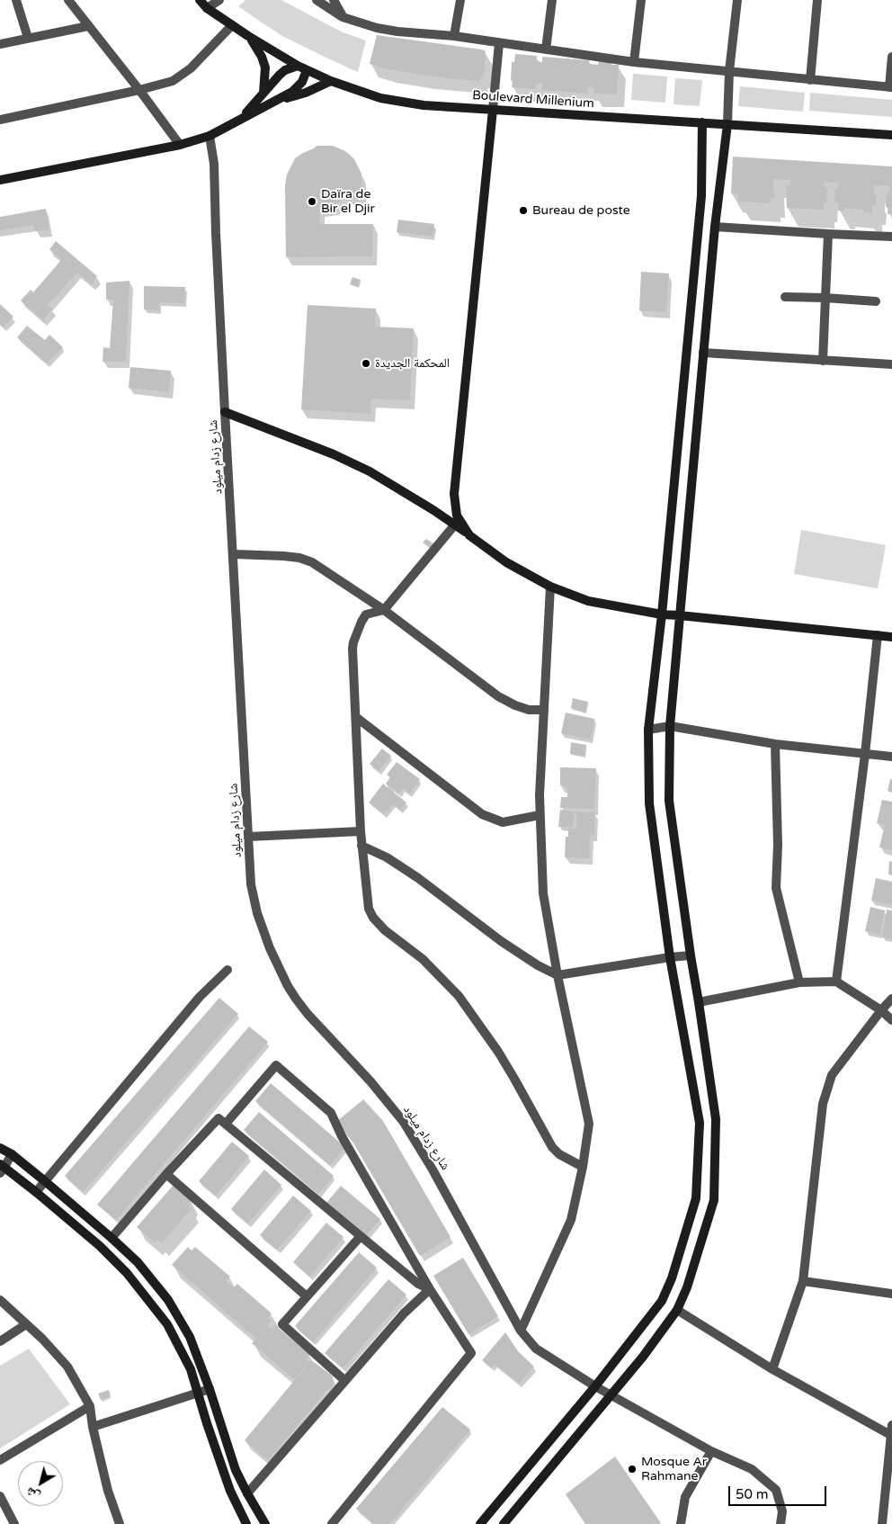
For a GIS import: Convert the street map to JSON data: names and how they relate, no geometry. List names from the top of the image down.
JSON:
{
  "streets": {
    "main road": ["Boulevard Millenium"],
    "street": ["شارع زدام ميلود"]
  },
  "places": [
    "Daïra de Bir el Djir",
    "Bureau de poste",
    "المحكمة الجديدة",
    "Mosque Ar Rahmane"
  ],
  "scale_bar": "50 m",
  "north": "bottom left"
}
